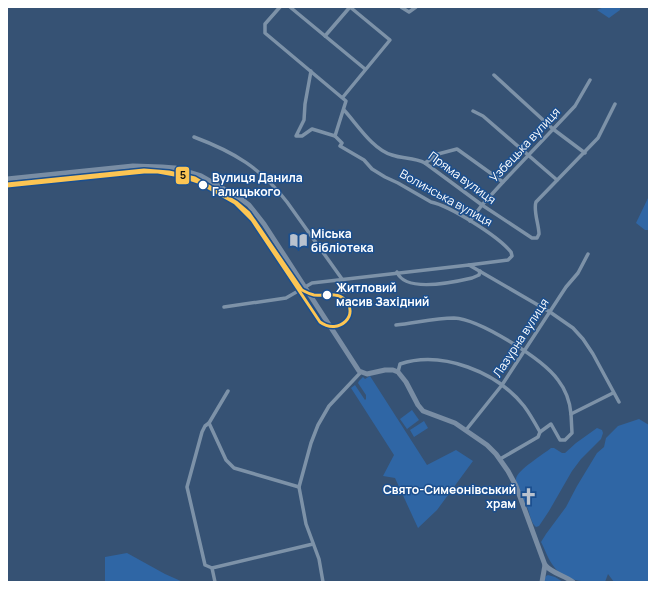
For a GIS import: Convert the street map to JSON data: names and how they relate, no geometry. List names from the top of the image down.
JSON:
{
  "streets": {
    "street": [
      "Узбецька вулиця",
      "Пряма вулиця",
      "Волинська вулиця",
      "Лазурна вулиця"
    ]
  },
  "crossings": [
    ["Узбецька вулиця", "Пряма вулиця"],
    ["Узбецька вулиця", "Волинська вулиця"]
  ],
  "places": {
    "other": ["Вулиця Данила Галицького", "Житловий масив Західний"],
    "library": ["Міська бібліотека"],
    "church": ["Свято-Симеонівський храм"]
  },
  "lines": ["transit line 5"]
}
